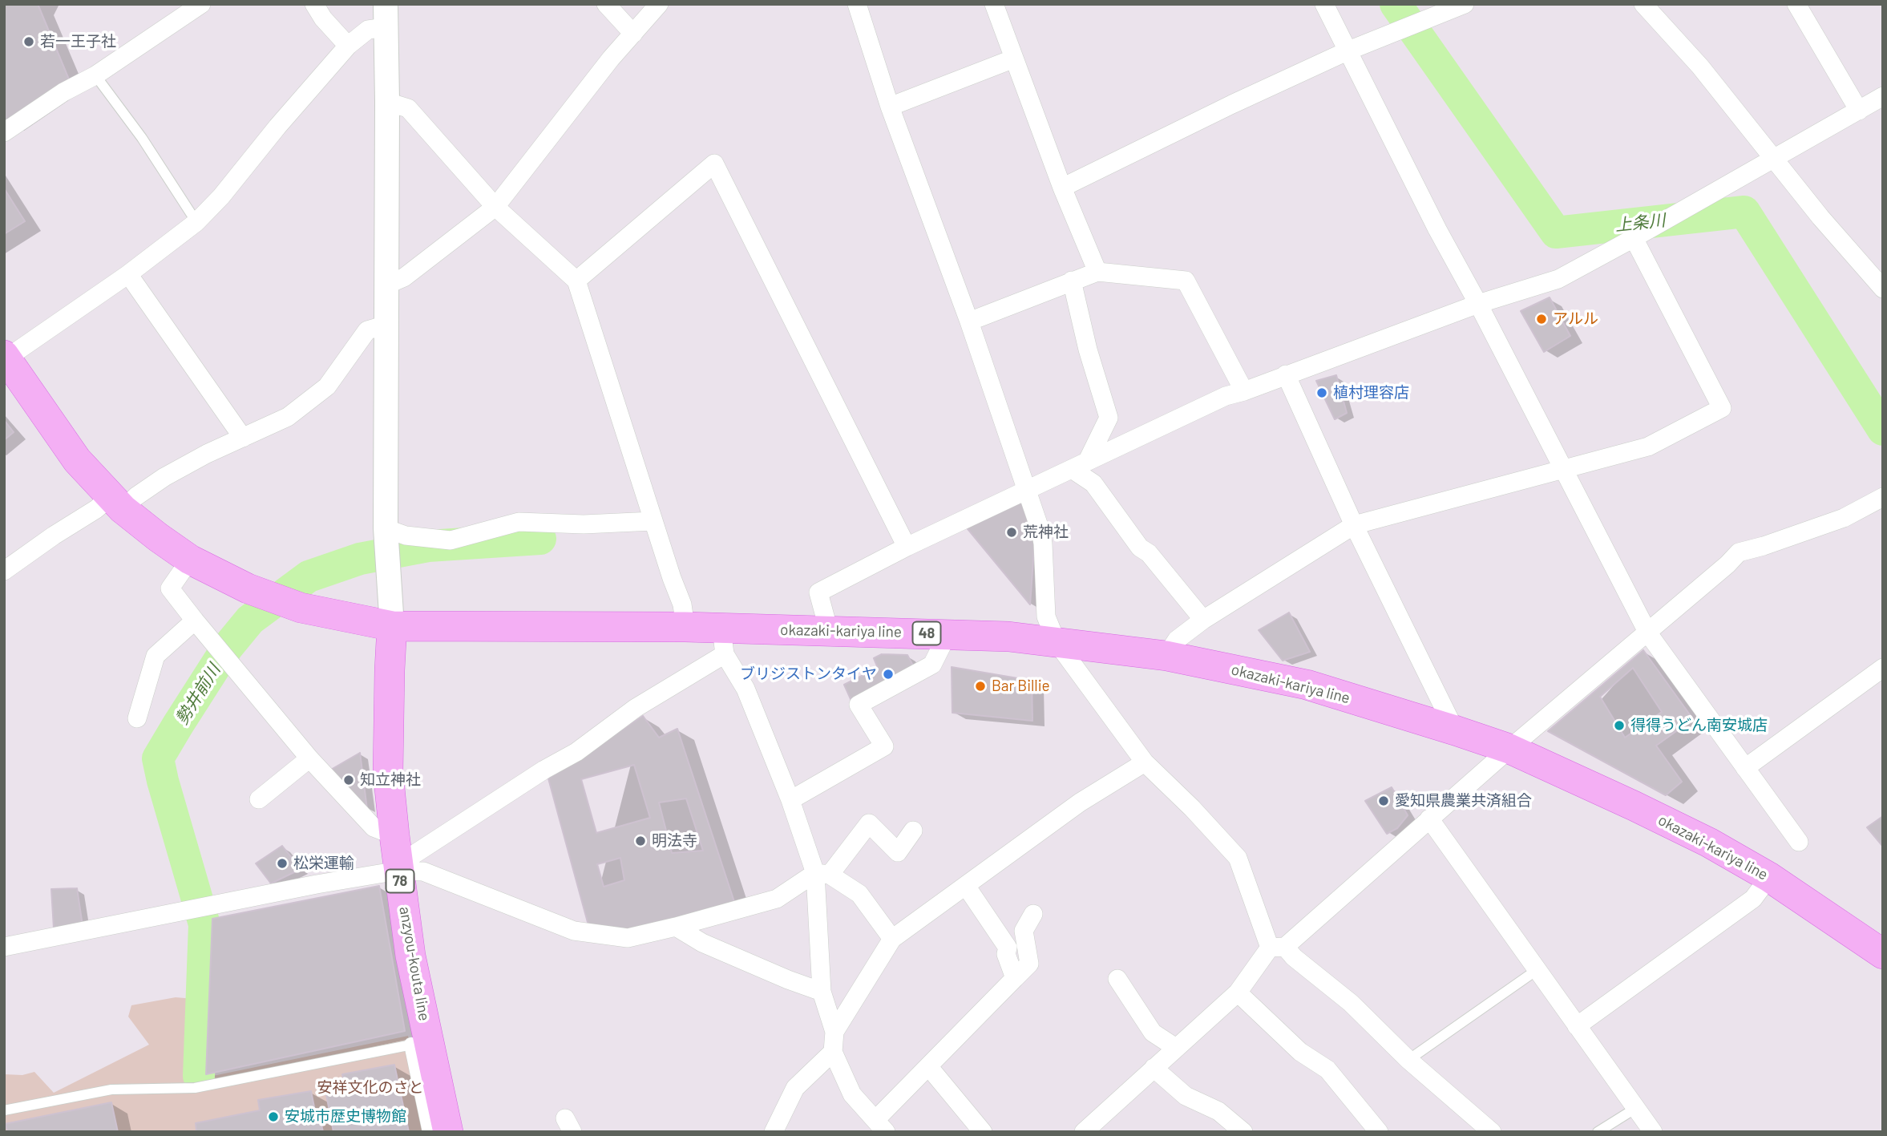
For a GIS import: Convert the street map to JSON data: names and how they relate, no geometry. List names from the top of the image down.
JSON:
{
  "streets": {
    "main road": [
      "okazaki-kariya line",
      "48",
      "78",
      "anzyou-kouta line"
    ]
  },
  "crossings": [
    ["okazaki-kariya line", "anzyou-kouta line"]
  ],
  "water": ["上条川", "勢井前川"],
  "parks": ["安祥文化のさと"],
  "places": [
    "若一王子社",
    "アルル",
    "植村理容店",
    "荒神社",
    "ブリジストンタイヤ",
    "Bar Billie",
    "得得うどん南安城店",
    "知立神社",
    "愛知県農業共済組合",
    "明法寺",
    "松栄運輸",
    "安城市歴史博物館"
  ]
}
